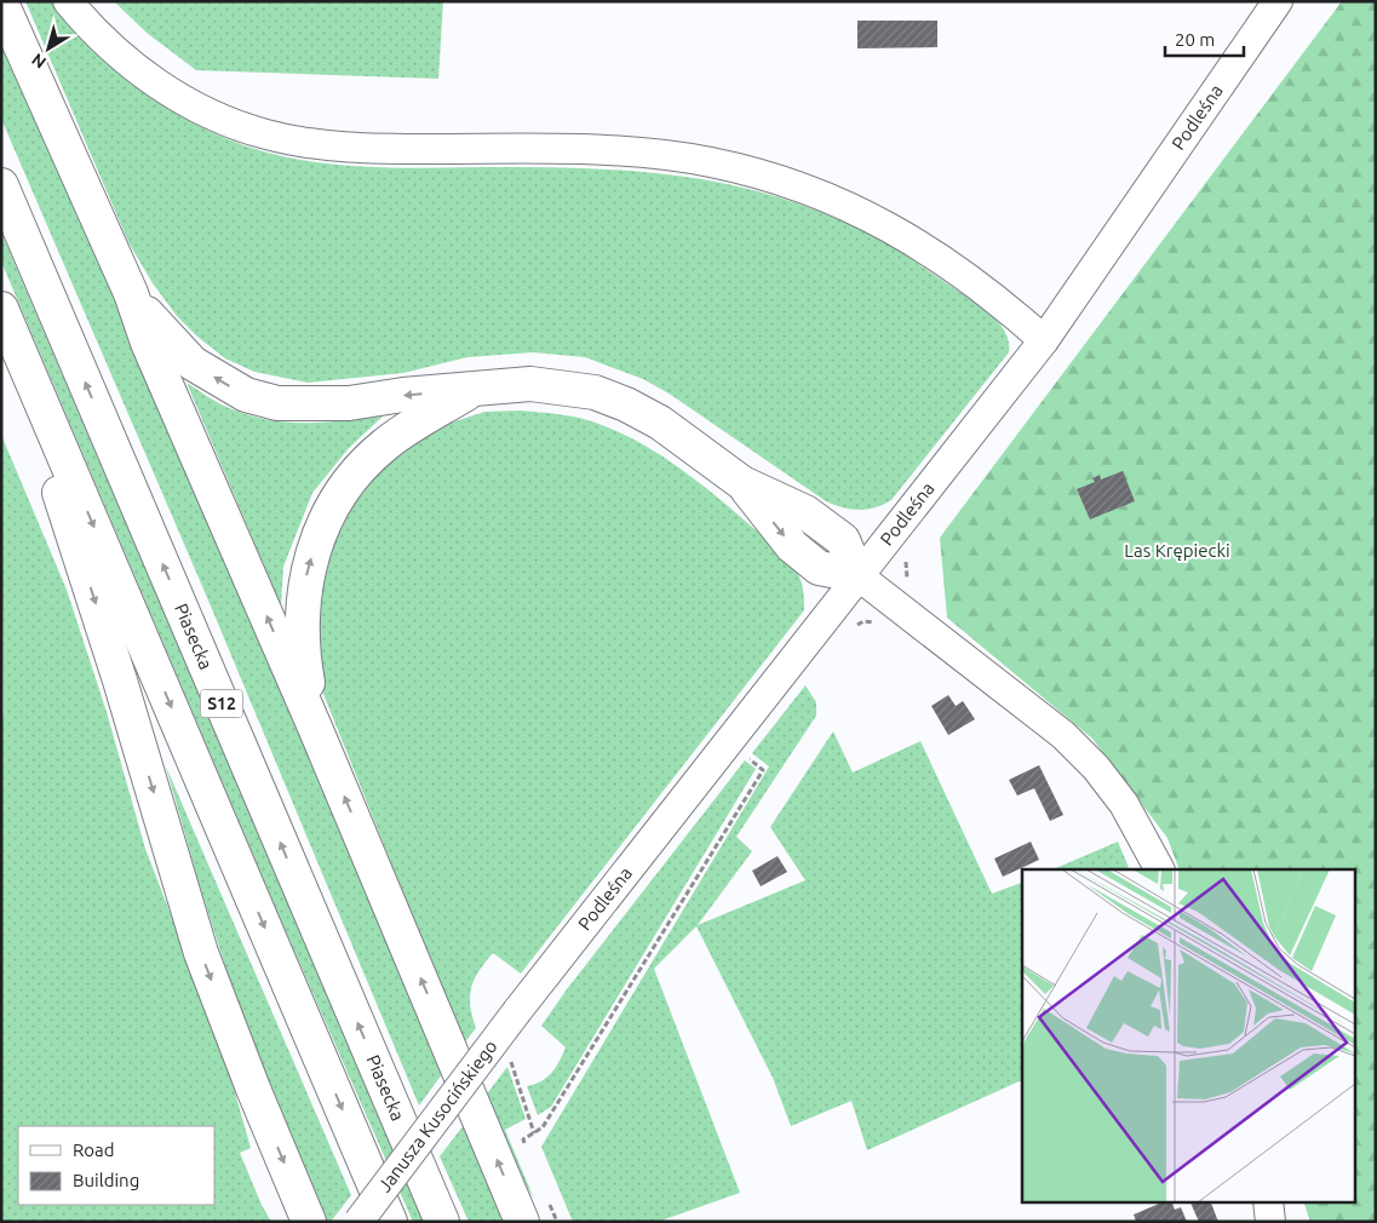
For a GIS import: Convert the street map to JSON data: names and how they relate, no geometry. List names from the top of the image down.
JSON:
{
  "streets": {
    "highway": ["Piasecka", "S12"],
    "street": ["Podleśna", "Janusza Kusocińskiego"]
  },
  "crossings": [
    ["Podleśna", "Janusza Kusocińskiego"]
  ],
  "parks": ["Las Krępiecki"],
  "legend": ["Road", "Building"],
  "scale_bar": "20 m",
  "north": "bottom left"
}
